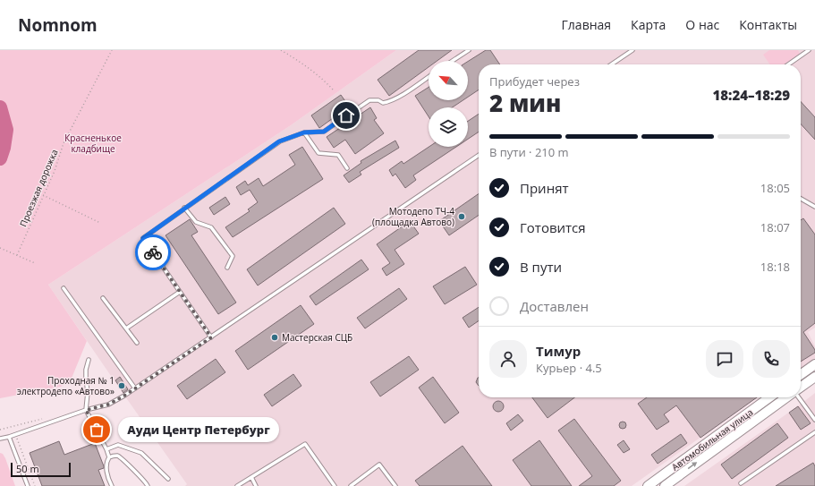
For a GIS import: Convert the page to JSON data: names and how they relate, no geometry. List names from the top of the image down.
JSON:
{
  "streets": {
    "main road": ["Автомобильная улица"],
    "path": ["Проезжая дорожка"]
  },
  "parks": ["Красненькое кладбище"],
  "places": [
    "Мотодепо ТЧ-4 (площадка Автово)",
    "Мастерская СЦБ",
    "Проходная № 1 электродепо «Автово»",
    "Ауди Центр Петербург"
  ],
  "scale_bar": "50 m",
  "north": "top left",
  "page": {
    "header": "Nomnom",
    "nav": [
      "Главная",
      "Карта",
      "О нас",
      "Контакты"
    ],
    "heading": ["2 мин", "Прибудет через", "18:24–18:29"],
    "panel": ["Тимур", "Курьер · 4.5"],
    "bar": "В пути · 210 m",
    "list": [
      ["Принят", "18:05"],
      ["Готовится", "18:07"],
      ["В пути", "18:18"],
      "Доставлен"
    ],
    "bubble": "Ауди Центр Петербург",
    "scale": "50 m"
  }
}
